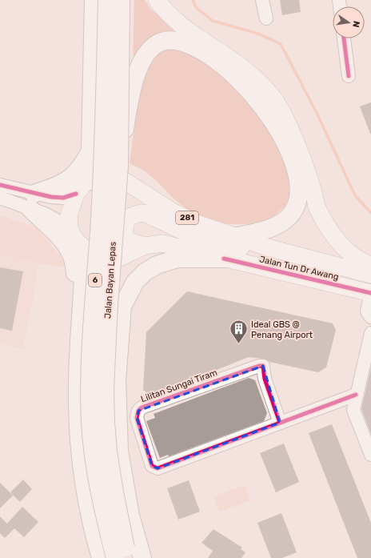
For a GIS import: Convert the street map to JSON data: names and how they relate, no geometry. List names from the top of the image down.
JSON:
{
  "streets": {
    "highway": ["6", "Jalan Bayan Lepas"],
    "main road": ["281", "Jalan Tun Dr Awang"],
    "street": ["Lilitan Sungai Tiram"]
  },
  "places": {
    "building": ["Ideal GBS @ Penang Airport"]
  },
  "north": "right"
}
